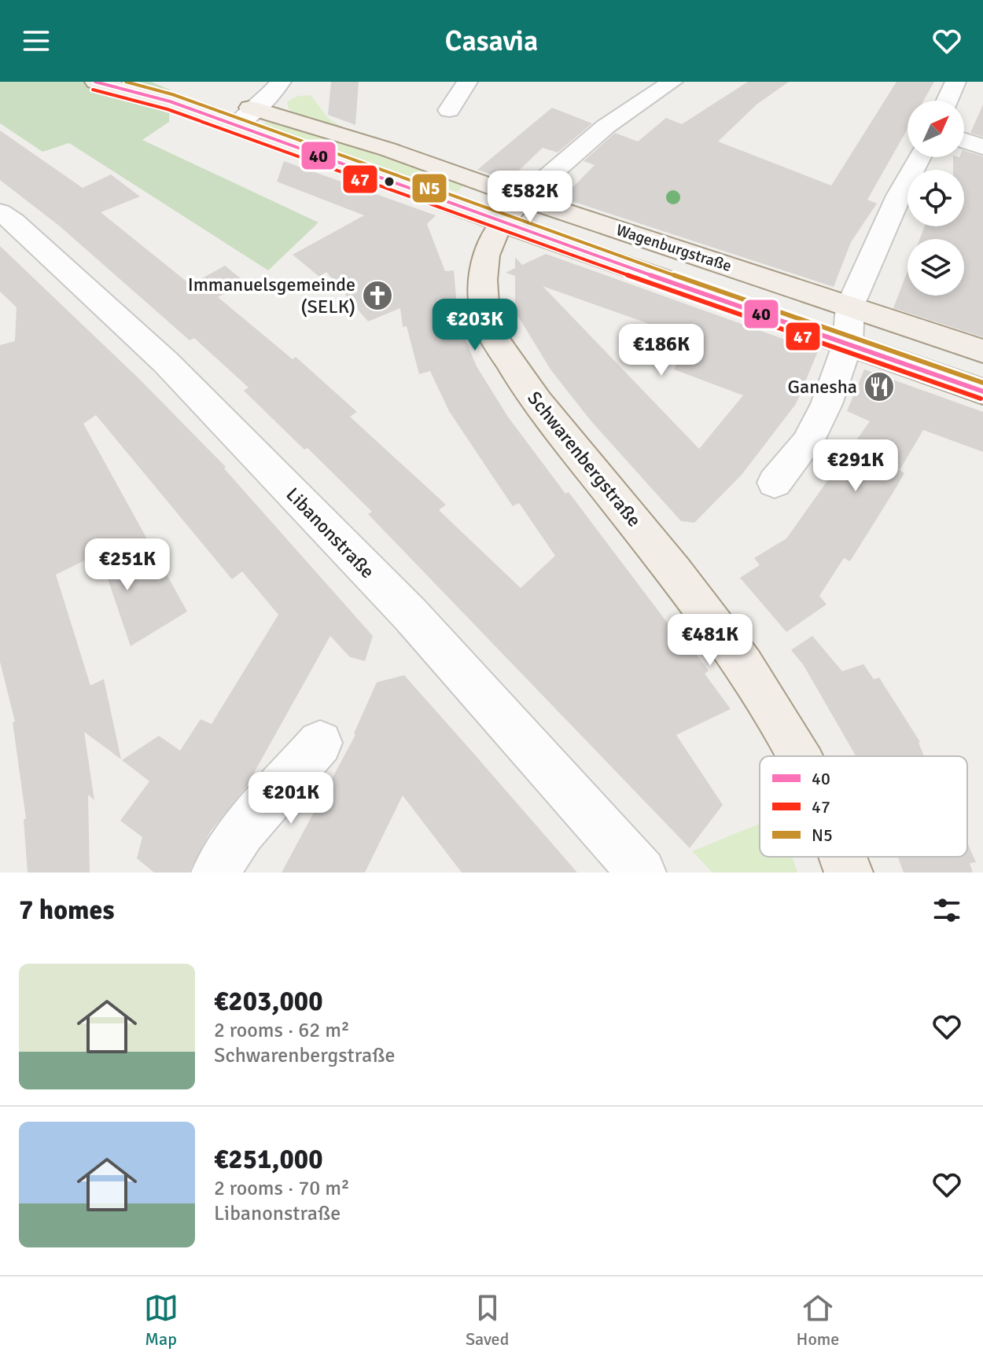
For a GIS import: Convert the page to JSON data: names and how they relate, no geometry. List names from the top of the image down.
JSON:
{
  "streets": {
    "main road": ["Wagenburgstraße", "Schwarenbergstraße"],
    "street": ["Libanonstraße"]
  },
  "crossings": [
    ["Wagenburgstraße", "Schwarenbergstraße"]
  ],
  "places": {
    "church": ["Immanuelsgemeinde (SELK)"],
    "restaurant": ["Ganesha"]
  },
  "lines": ["transit line 40", "transit line N5", "transit line 47"],
  "legend": ["40", "47", "N5"],
  "north": "top right",
  "page": {
    "header": "Casavia",
    "price": [
      "€582K",
      "€203K",
      "€186K",
      "€291K",
      "€251K",
      "€481K",
      "€201K"
    ],
    "heading": "7 homes",
    "list": [
      {
        "name": "€203,000",
        "note": "2 rooms · 62 m² · Schwarenbergstraße"
      },
      {
        "name": "€251,000",
        "note": "2 rooms · 70 m² · Libanonstraße"
      }
    ],
    "tabs": ["Map", "Saved", "Home"]
  }
}
